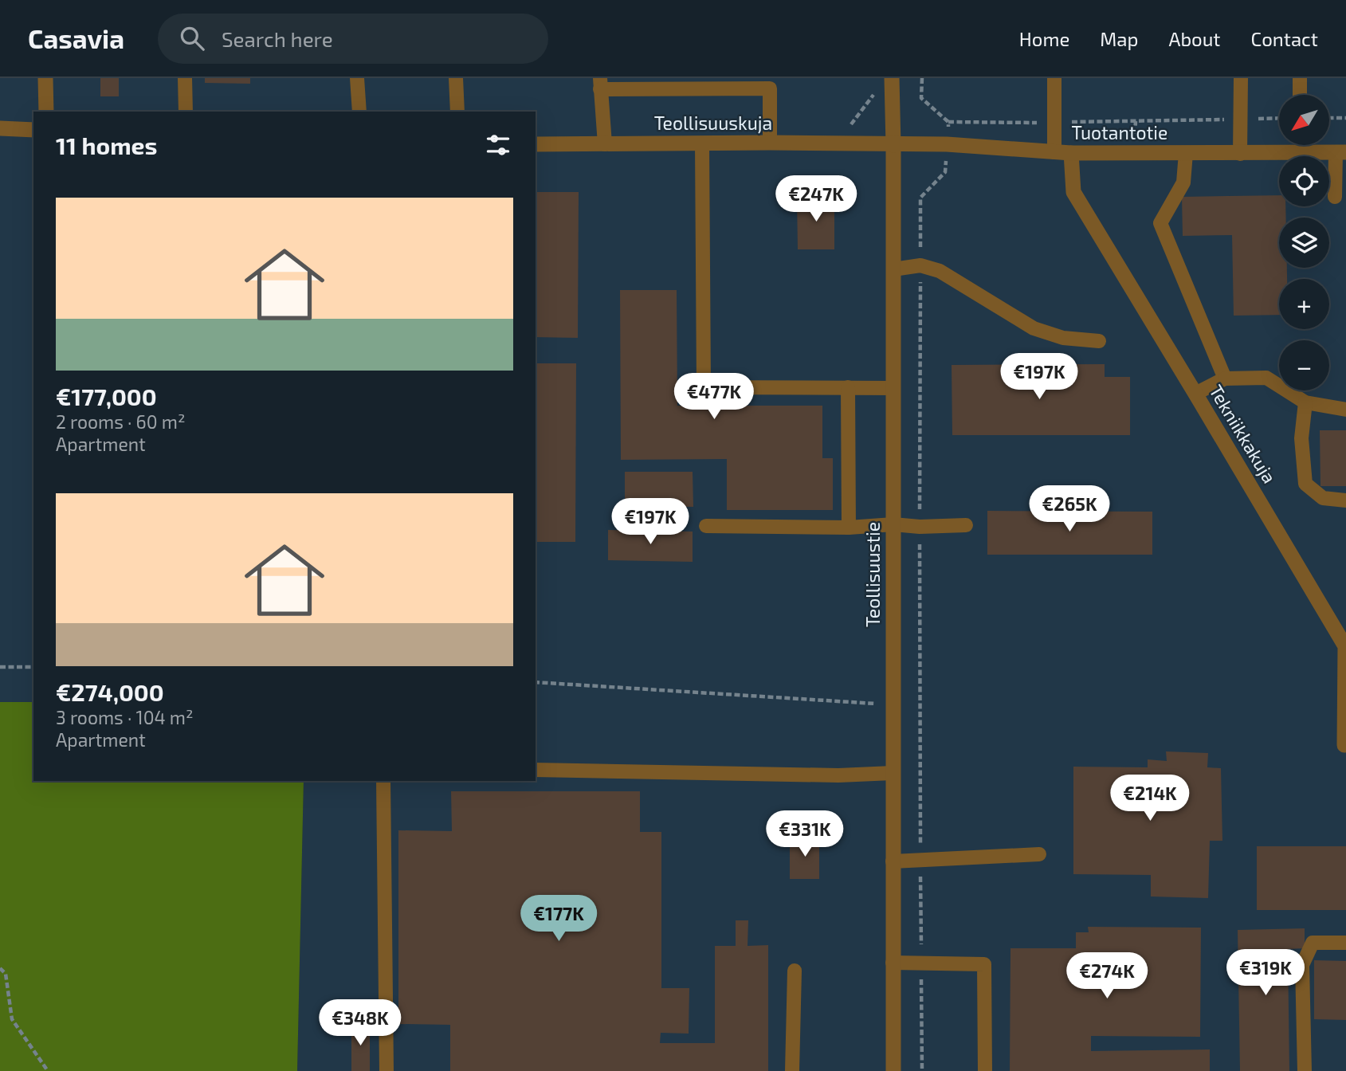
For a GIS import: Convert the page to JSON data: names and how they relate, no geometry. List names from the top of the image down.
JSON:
{
  "streets": {
    "street": [
      "Teollisuuskuja",
      "Tuotantotie",
      "Tekniikkakuja",
      "Teollisuustie"
    ]
  },
  "crossings": [
    ["Teollisuuskuja", "Tuotantotie"],
    ["Teollisuuskuja", "Teollisuustie"],
    ["Tuotantotie", "Tekniikkakuja"],
    ["Tuotantotie", "Teollisuustie"]
  ],
  "north": "bottom left",
  "page": {
    "header": "Casavia",
    "search": "Search here",
    "nav": [
      "Home",
      "Map",
      "About",
      "Contact"
    ],
    "map_buttons": ["+", "−"],
    "heading": "11 homes",
    "price": [
      "€247K",
      "€197K",
      "€477K",
      "€265K",
      "€197K",
      "€214K",
      "€331K",
      "€177K",
      "€319K",
      "€274K",
      "€348K"
    ],
    "list": [
      {
        "name": "€177,000",
        "note": "2 rooms · 60 m² · Apartment"
      },
      {
        "name": "€274,000",
        "note": "3 rooms · 104 m² · Apartment"
      }
    ]
  }
}
